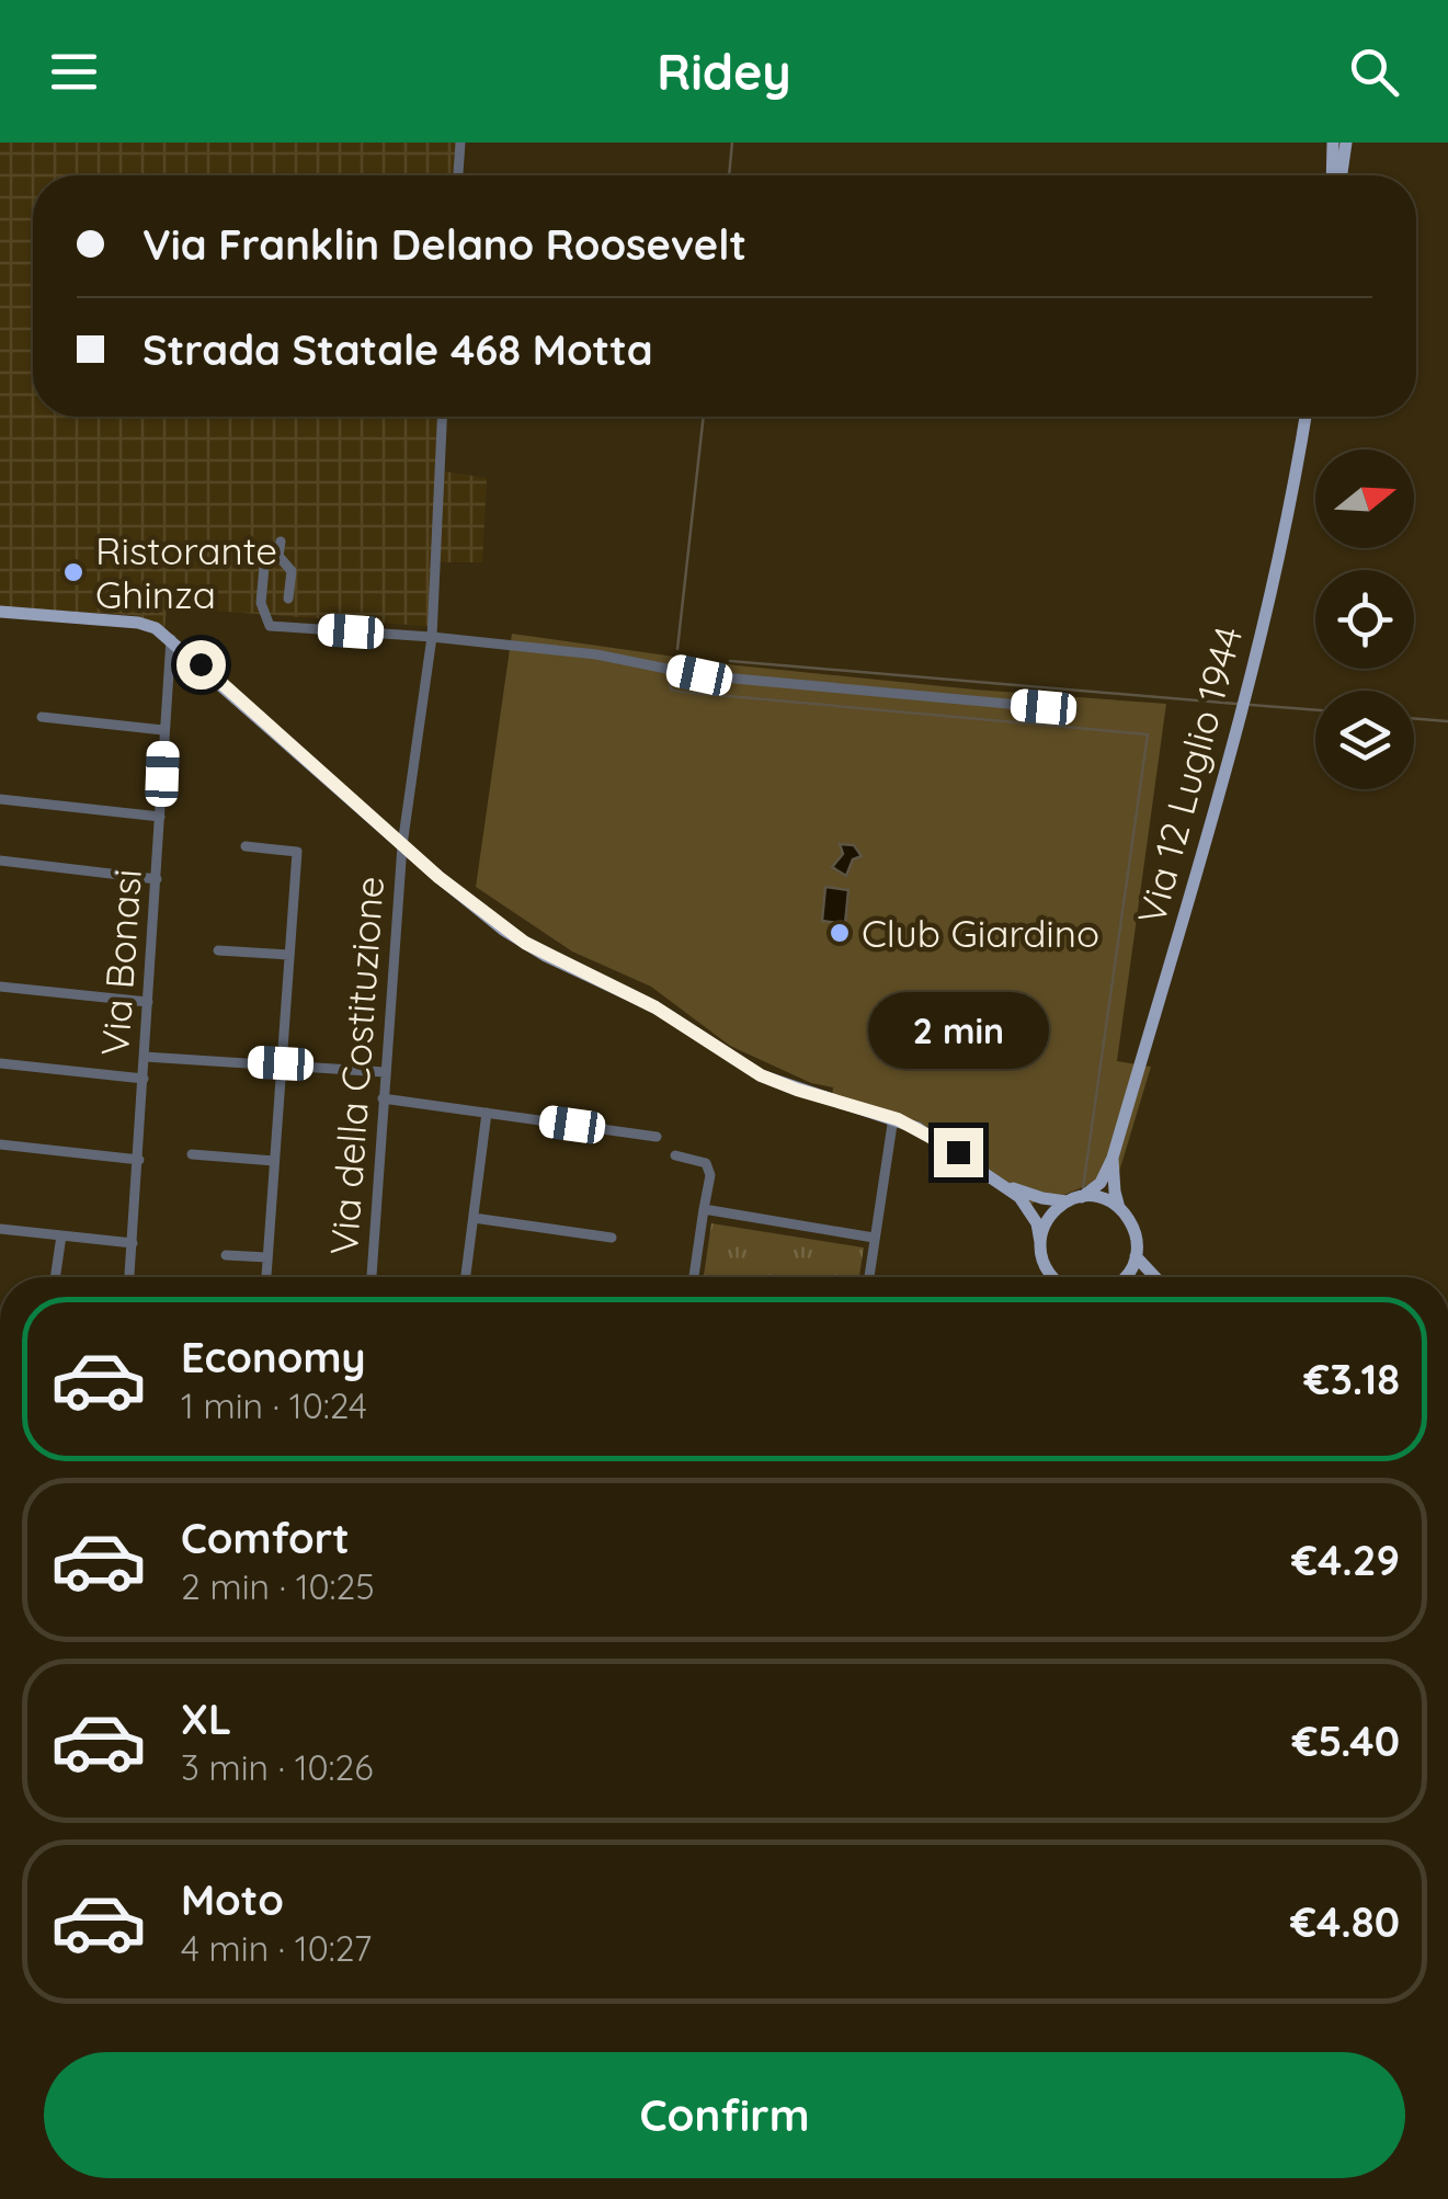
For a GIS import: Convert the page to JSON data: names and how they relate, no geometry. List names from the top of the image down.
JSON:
{
  "streets": {
    "main road": ["Via 12 Luglio 1944"],
    "street": ["Via Bonasi", "Via della Costituzione"]
  },
  "places": ["Ristorante Ghinza", "Club Giardino"],
  "north": "right",
  "page": {
    "header": "Ridey",
    "banner": ["Via Franklin Delano Roosevelt", "Strada Statale 468 Motta"],
    "bubble": "2 min",
    "list": [
      {
        "name": "Economy",
        "note": "1 min · 10:24",
        "value": "€3.18"
      },
      {
        "name": "Comfort",
        "note": "2 min · 10:25",
        "value": "€4.29"
      },
      {
        "name": "XL",
        "note": "3 min · 10:26",
        "value": "€5.40"
      },
      {
        "name": "Moto",
        "note": "4 min · 10:27",
        "value": "€4.80"
      }
    ],
    "buttons": "Confirm"
  }
}
